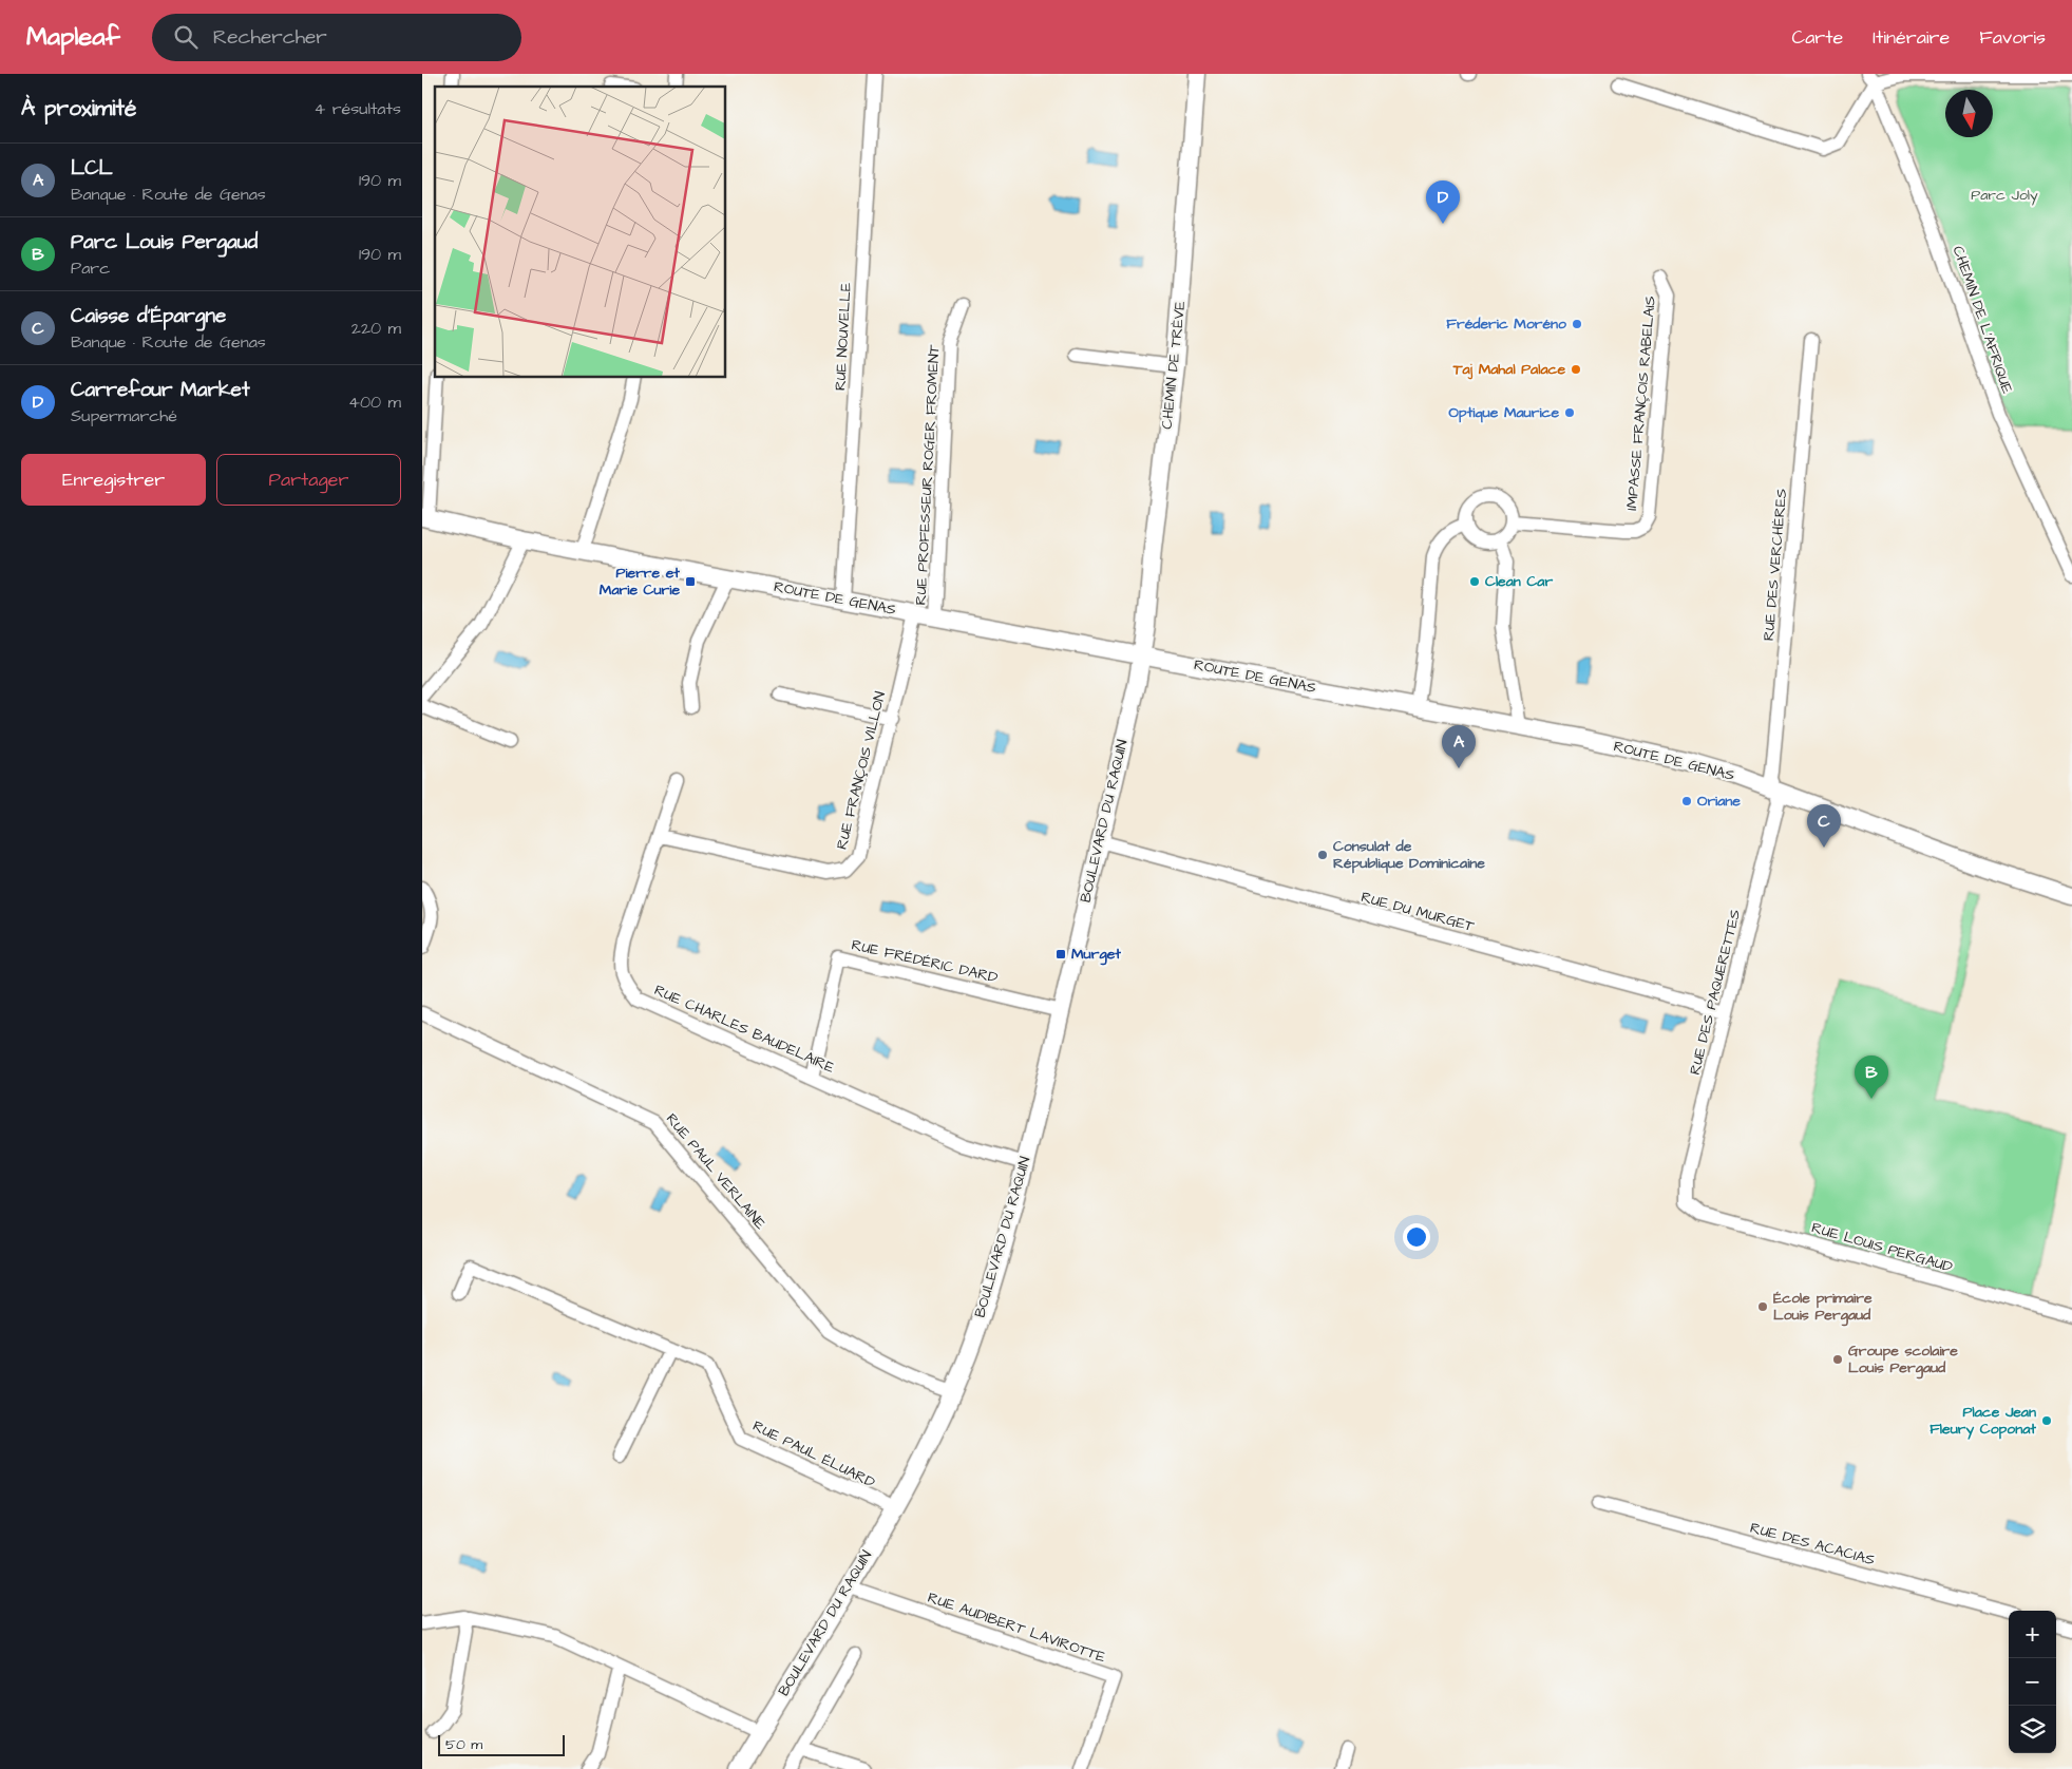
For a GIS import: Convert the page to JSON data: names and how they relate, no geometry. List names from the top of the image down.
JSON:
{
  "streets": {
    "street": [
      "CHEMIN DE L'AFRIQUE",
      "RUE NOUVELLE",
      "CHEMIN DE TRÈVE",
      "IMPASSE FRANÇOIS RABELAIS",
      "RUE PROFESSEUR ROGER FROMENT",
      "RUE DES VERCHÈRES",
      "ROUTE DE GENAS",
      "RUE FRANÇOIS VILLON",
      "BOULEVARD DU RAQUIN",
      "RUE DU MURGET",
      "RUE FRÉDÉRIC DARD",
      "RUE DES PAQUERETTES",
      "RUE CHARLES BAUDELAIRE",
      "RUE PAUL VERLAINE",
      "RUE LOUIS PERGAUD",
      "RUE PAUL ÉLUARD",
      "RUE DES ACACIAS",
      "RUE AUDIBERT LAVIROTTE"
    ]
  },
  "crossings": [
    ["RUE NOUVELLE", "ROUTE DE GENAS"],
    ["CHEMIN DE TRÈVE", "ROUTE DE GENAS"],
    ["CHEMIN DE TRÈVE", "BOULEVARD DU RAQUIN"],
    ["RUE PROFESSEUR ROGER FROMENT", "ROUTE DE GENAS"],
    ["RUE DES VERCHÈRES", "ROUTE DE GENAS"],
    ["RUE DES VERCHÈRES", "RUE DES PAQUERETTES"],
    ["ROUTE DE GENAS", "RUE FRANÇOIS VILLON"],
    ["ROUTE DE GENAS", "BOULEVARD DU RAQUIN"],
    ["ROUTE DE GENAS", "RUE DES PAQUERETTES"],
    ["RUE FRANÇOIS VILLON", "RUE CHARLES BAUDELAIRE"],
    ["BOULEVARD DU RAQUIN", "RUE DU MURGET"],
    ["BOULEVARD DU RAQUIN", "RUE FRÉDÉRIC DARD"],
    ["BOULEVARD DU RAQUIN", "RUE CHARLES BAUDELAIRE"],
    ["BOULEVARD DU RAQUIN", "RUE PAUL VERLAINE"],
    ["BOULEVARD DU RAQUIN", "RUE PAUL ÉLUARD"],
    ["BOULEVARD DU RAQUIN", "RUE AUDIBERT LAVIROTTE"],
    ["RUE DU MURGET", "RUE DES PAQUERETTES"],
    ["RUE FRÉDÉRIC DARD", "RUE CHARLES BAUDELAIRE"],
    ["RUE DES PAQUERETTES", "RUE LOUIS PERGAUD"]
  ],
  "parks": ["Parc Joly"],
  "places": {
    "other": [
      "Fréderic Moréno",
      "Taj Mahal Palace",
      "Optique Maurice",
      "Clean Car",
      "Oriane",
      "Consulat de République Dominicaine",
      "École primaire Louis Pergaud",
      "Groupe scolaire Louis Pergaud",
      "Place Jean Fleury Coponat"
    ],
    "transit": ["Pierre et Marie Curie", "Murget"]
  },
  "scale_bar": "50 m",
  "north": "bottom",
  "page": {
    "header": "Mapleaf",
    "search": "Rechercher",
    "nav": ["Carte", "Itinéraire", "Favoris"],
    "heading": ["À proximité", "4 résultats"],
    "list": [
      {
        "mark": "A",
        "name": "LCL",
        "note": "Banque · Route de Genas",
        "value": "190 m"
      },
      {
        "mark": "B",
        "name": "Parc Louis Pergaud",
        "note": "Parc",
        "value": "190 m"
      },
      {
        "mark": "C",
        "name": "Caisse d'Épargne",
        "note": "Banque · Route de Genas",
        "value": "220 m"
      },
      {
        "mark": "D",
        "name": "Carrefour Market",
        "note": "Supermarché",
        "value": "400 m"
      }
    ],
    "pins": [
      "D",
      "A",
      "C",
      "B"
    ],
    "buttons": ["Enregistrer", "Partager"],
    "map_buttons": ["+", "−"],
    "scale": "50 m"
  }
}
